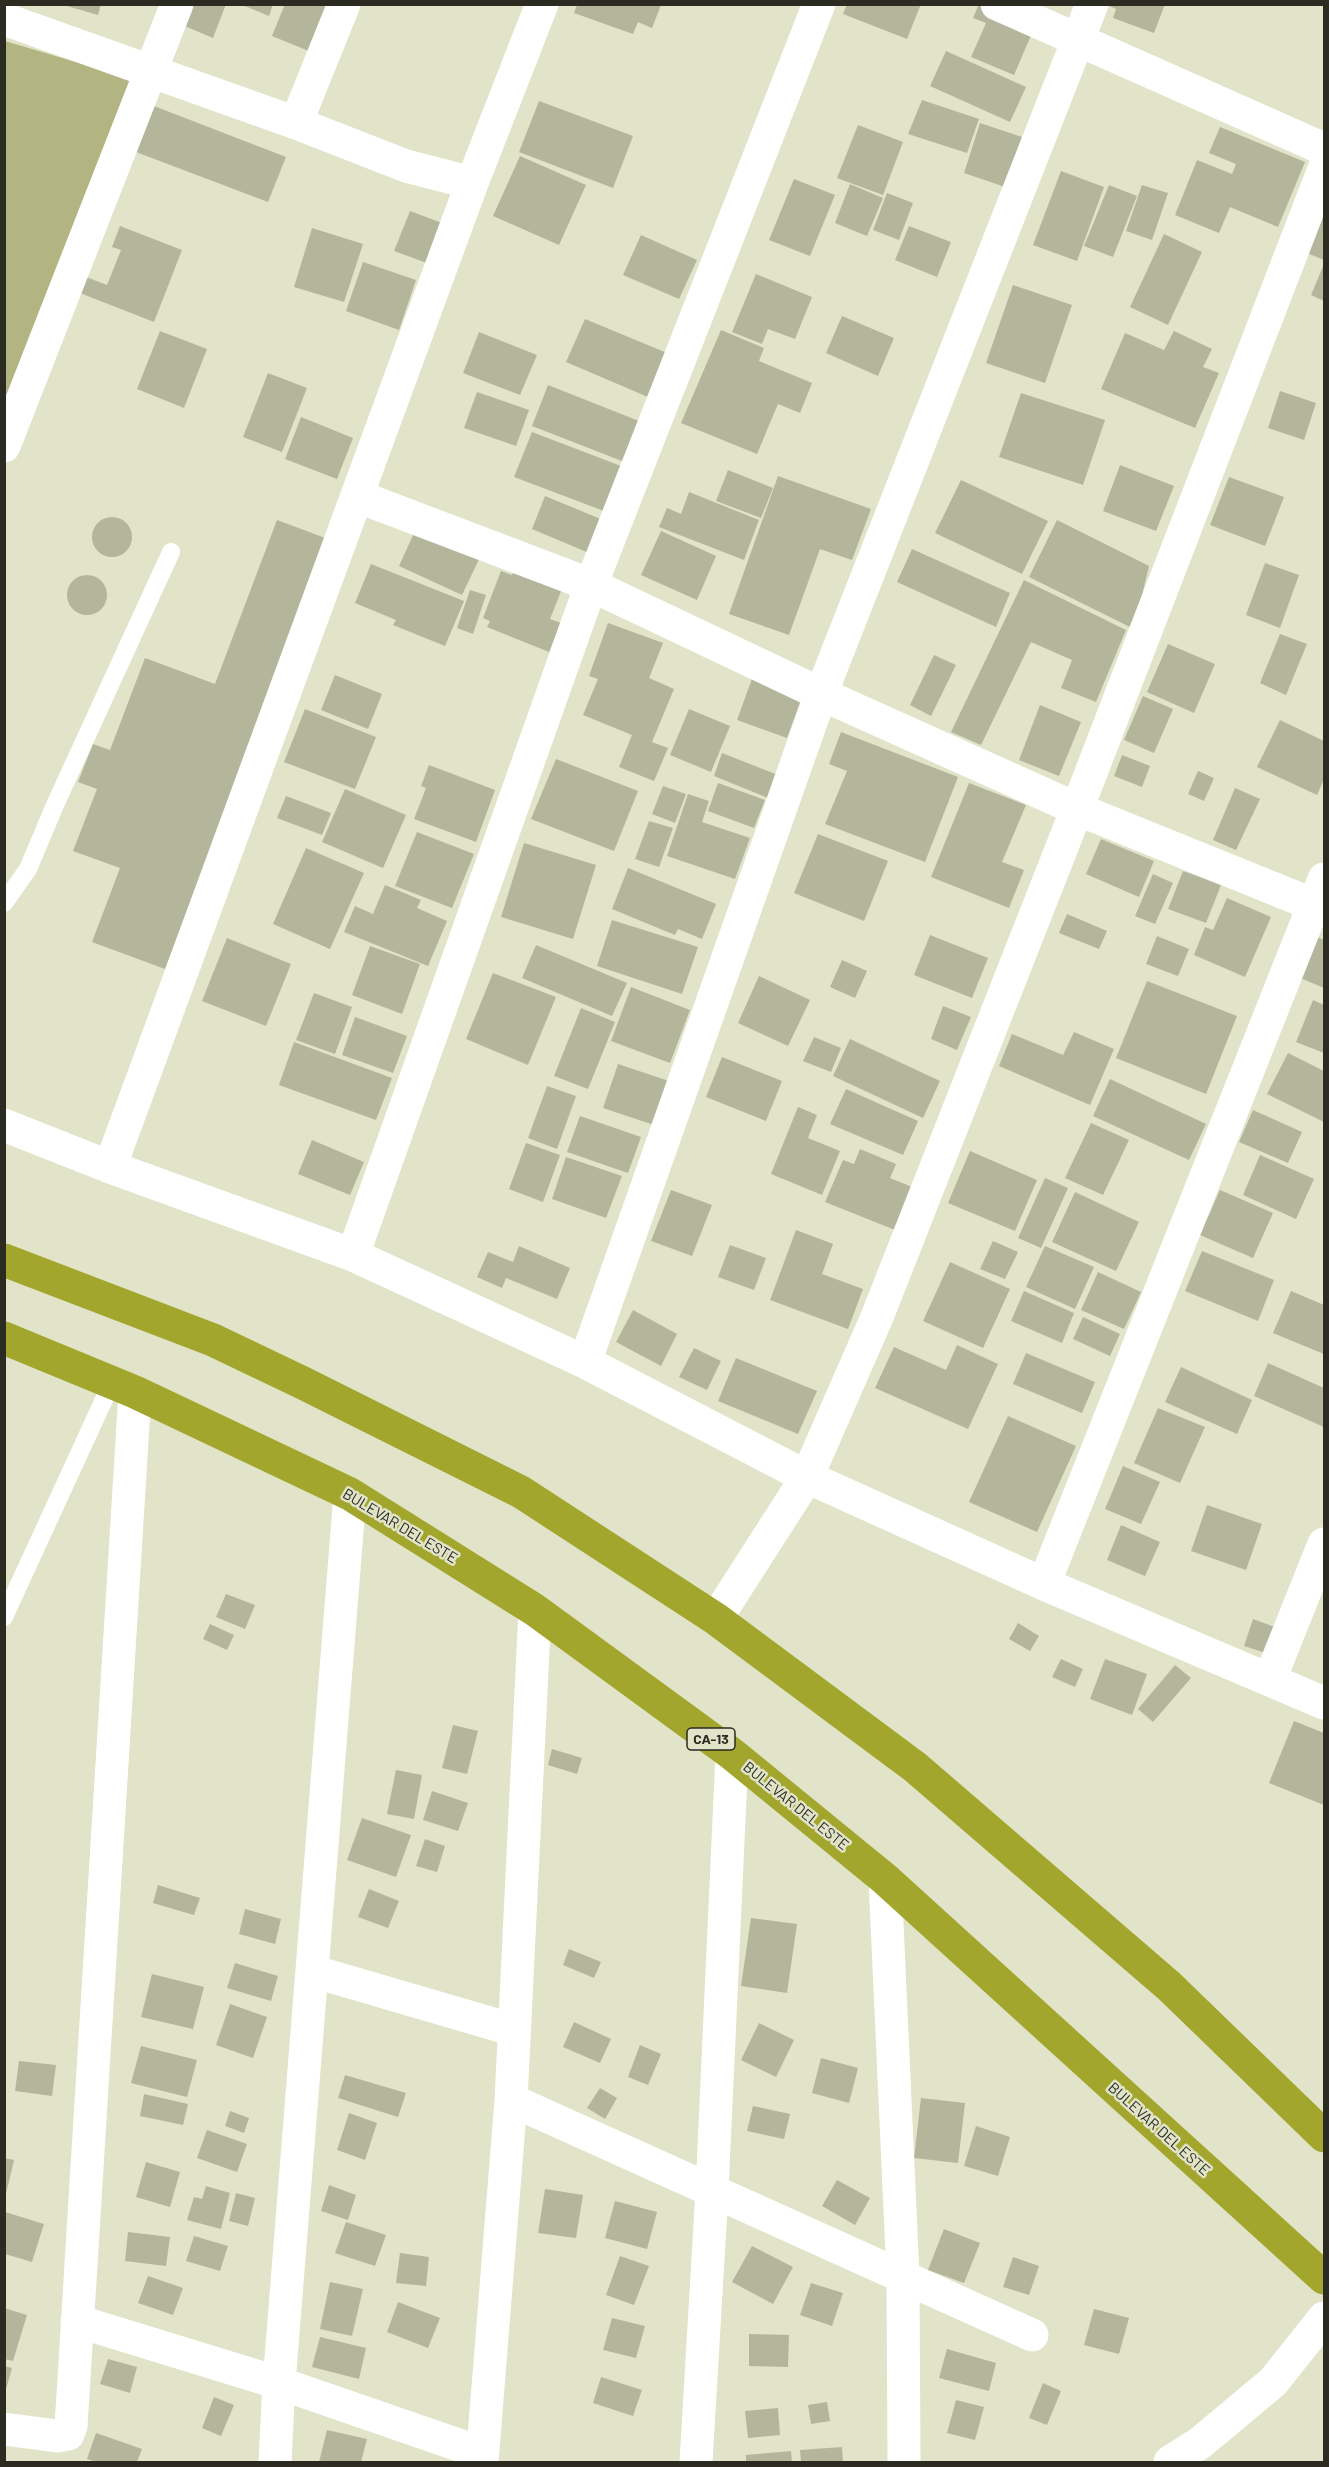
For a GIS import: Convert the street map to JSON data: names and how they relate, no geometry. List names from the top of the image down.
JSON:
{
  "streets": {
    "highway": ["BULEVAR DEL ESTE", "CA-13"]
  }
}
